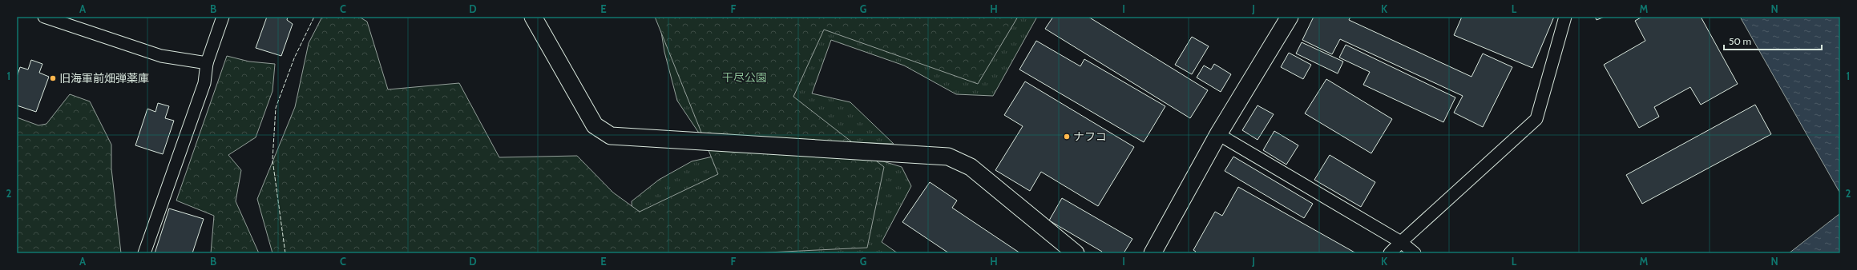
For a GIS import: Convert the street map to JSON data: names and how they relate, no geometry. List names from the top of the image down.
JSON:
{
  "parks": ["干尽公園"],
  "places": ["旧海軍前畑弾薬庫", "ナフコ"],
  "scale_bar": "50 m",
  "grid": {
    "columns": [
      "A",
      "B",
      "C",
      "D",
      "E",
      "F",
      "G",
      "H",
      "I",
      "J",
      "K",
      "L",
      "M",
      "N"
    ],
    "rows": ["1", "2"]
  }
}
